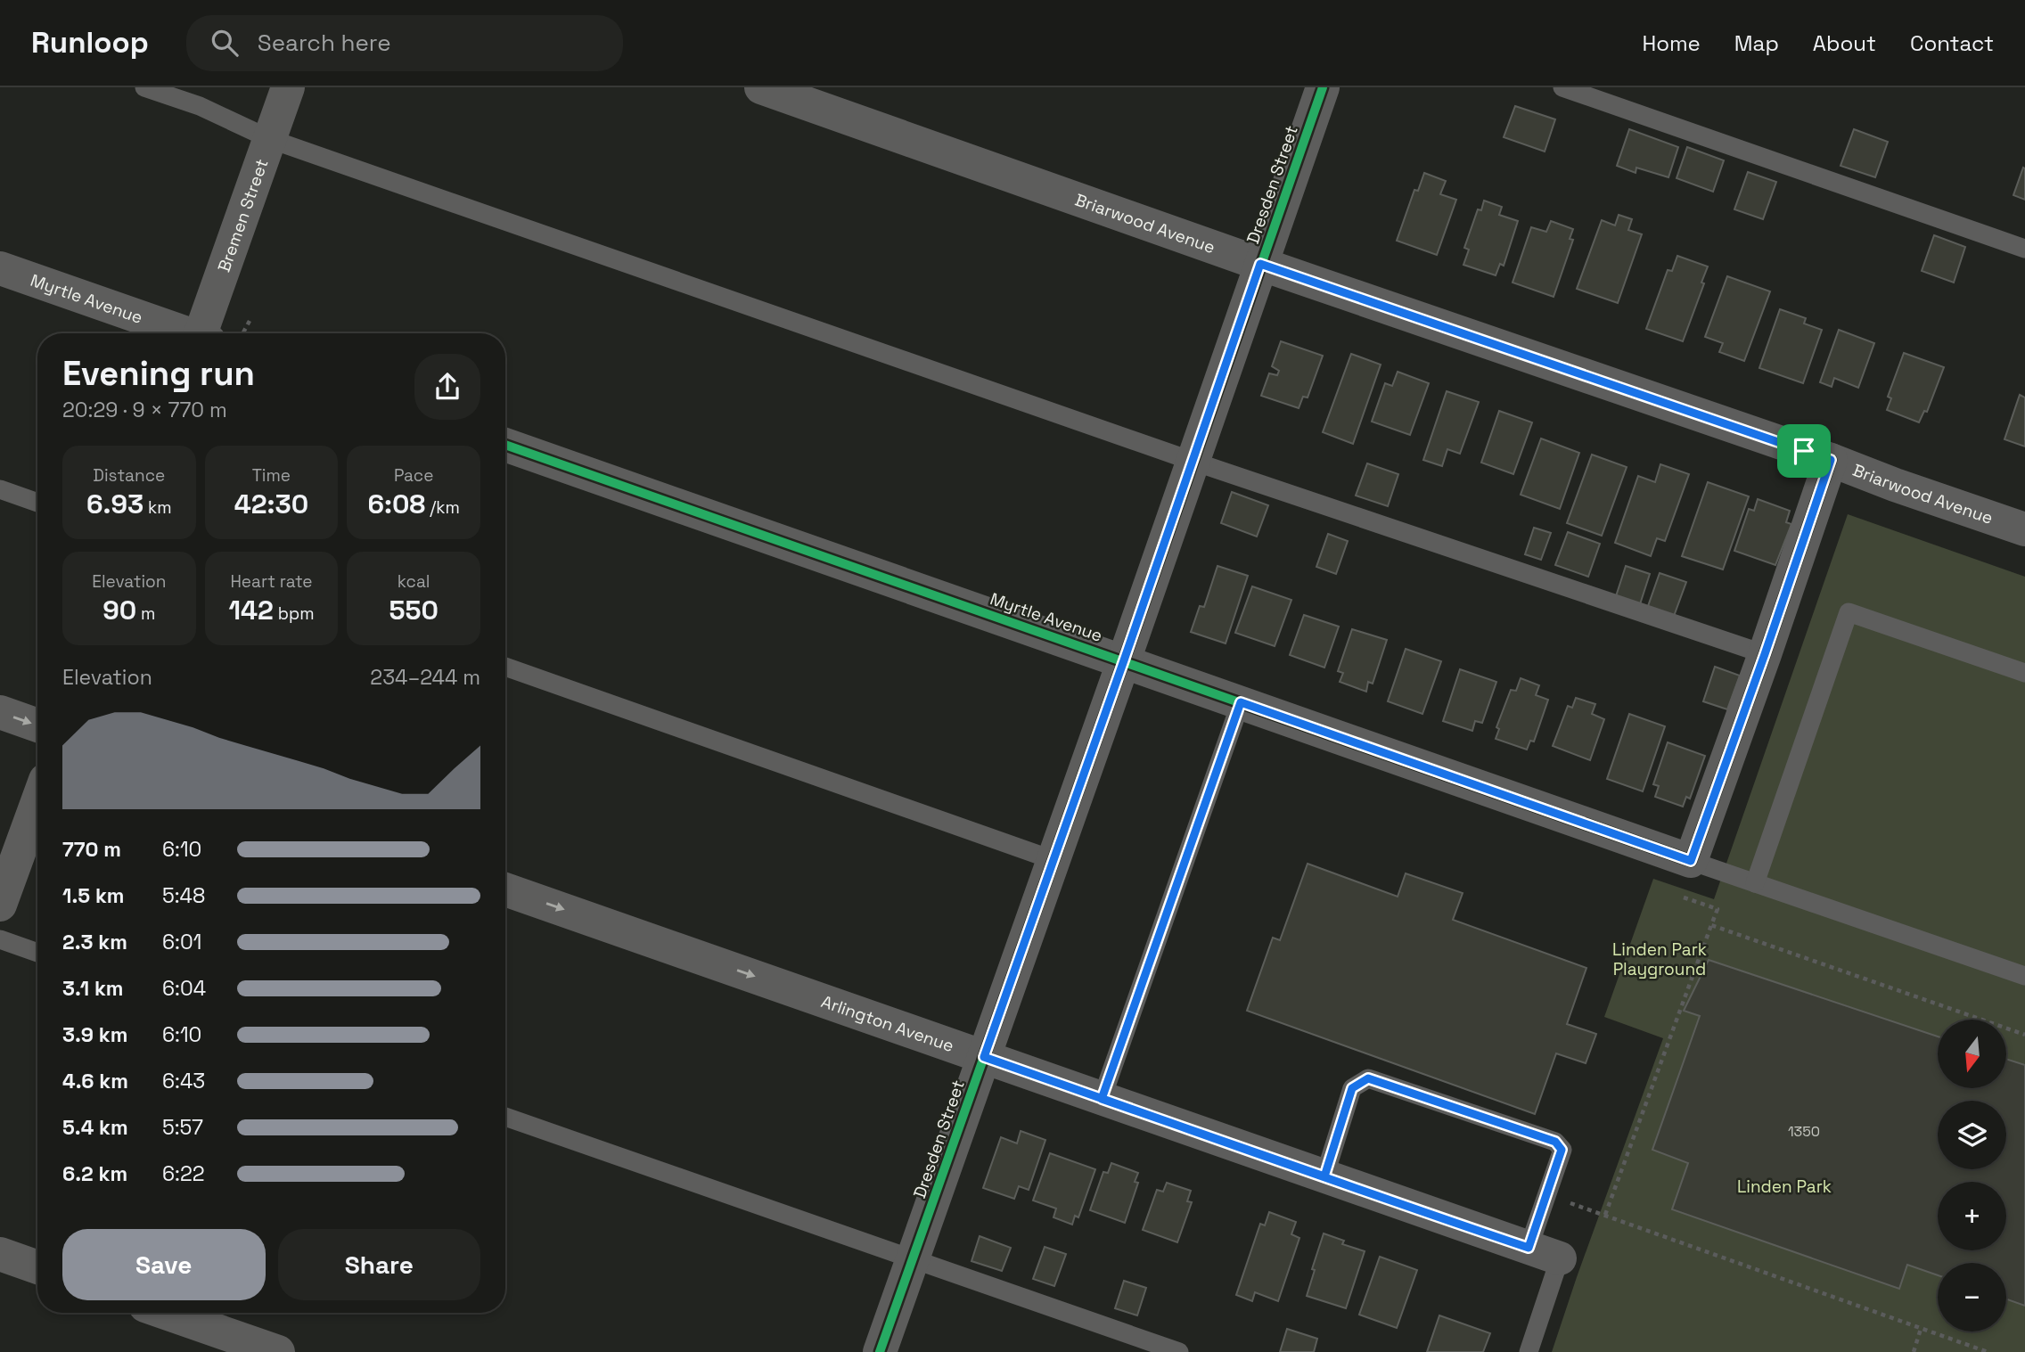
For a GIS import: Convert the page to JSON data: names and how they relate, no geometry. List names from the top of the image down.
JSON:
{
  "streets": {
    "street": [
      "Dresden Street",
      "Bremen Street",
      "Briarwood Avenue",
      "Myrtle Avenue",
      "Arlington Avenue"
    ]
  },
  "crossings": [
    ["Dresden Street", "Briarwood Avenue"],
    ["Dresden Street", "Myrtle Avenue"],
    ["Dresden Street", "Arlington Avenue"]
  ],
  "one_way": ["Arlington Avenue"],
  "parks": ["Linden Park Playground", "Linden Park"],
  "house_numbers": ["1350"],
  "north": "bottom",
  "page": {
    "header": "Runloop",
    "search": "Search here",
    "nav": [
      "Home",
      "Map",
      "About",
      "Contact"
    ],
    "heading": ["Evening run", "20:29 · 9 × 770 m"],
    "stats": [
      ["Distance", "6.93 km"],
      ["Time", "42:30"],
      ["Pace", "6:08 /km"],
      ["Elevation", "90 m"],
      ["Heart rate", "142 bpm"],
      ["kcal", "550"]
    ],
    "chart": ["Elevation", "234–244 m"],
    "list": [
      {
        "name": "770 m",
        "note": "6:10"
      },
      {
        "name": "1.5 km",
        "note": "5:48"
      },
      {
        "name": "2.3 km",
        "note": "6:01"
      },
      {
        "name": "3.1 km",
        "note": "6:04"
      },
      {
        "name": "3.9 km",
        "note": "6:10"
      },
      {
        "name": "4.6 km",
        "note": "6:43"
      },
      {
        "name": "5.4 km",
        "note": "5:57"
      },
      {
        "name": "6.2 km",
        "note": "6:22"
      }
    ],
    "map_buttons": ["+", "−"],
    "buttons": ["Save", "Share"]
  }
}
